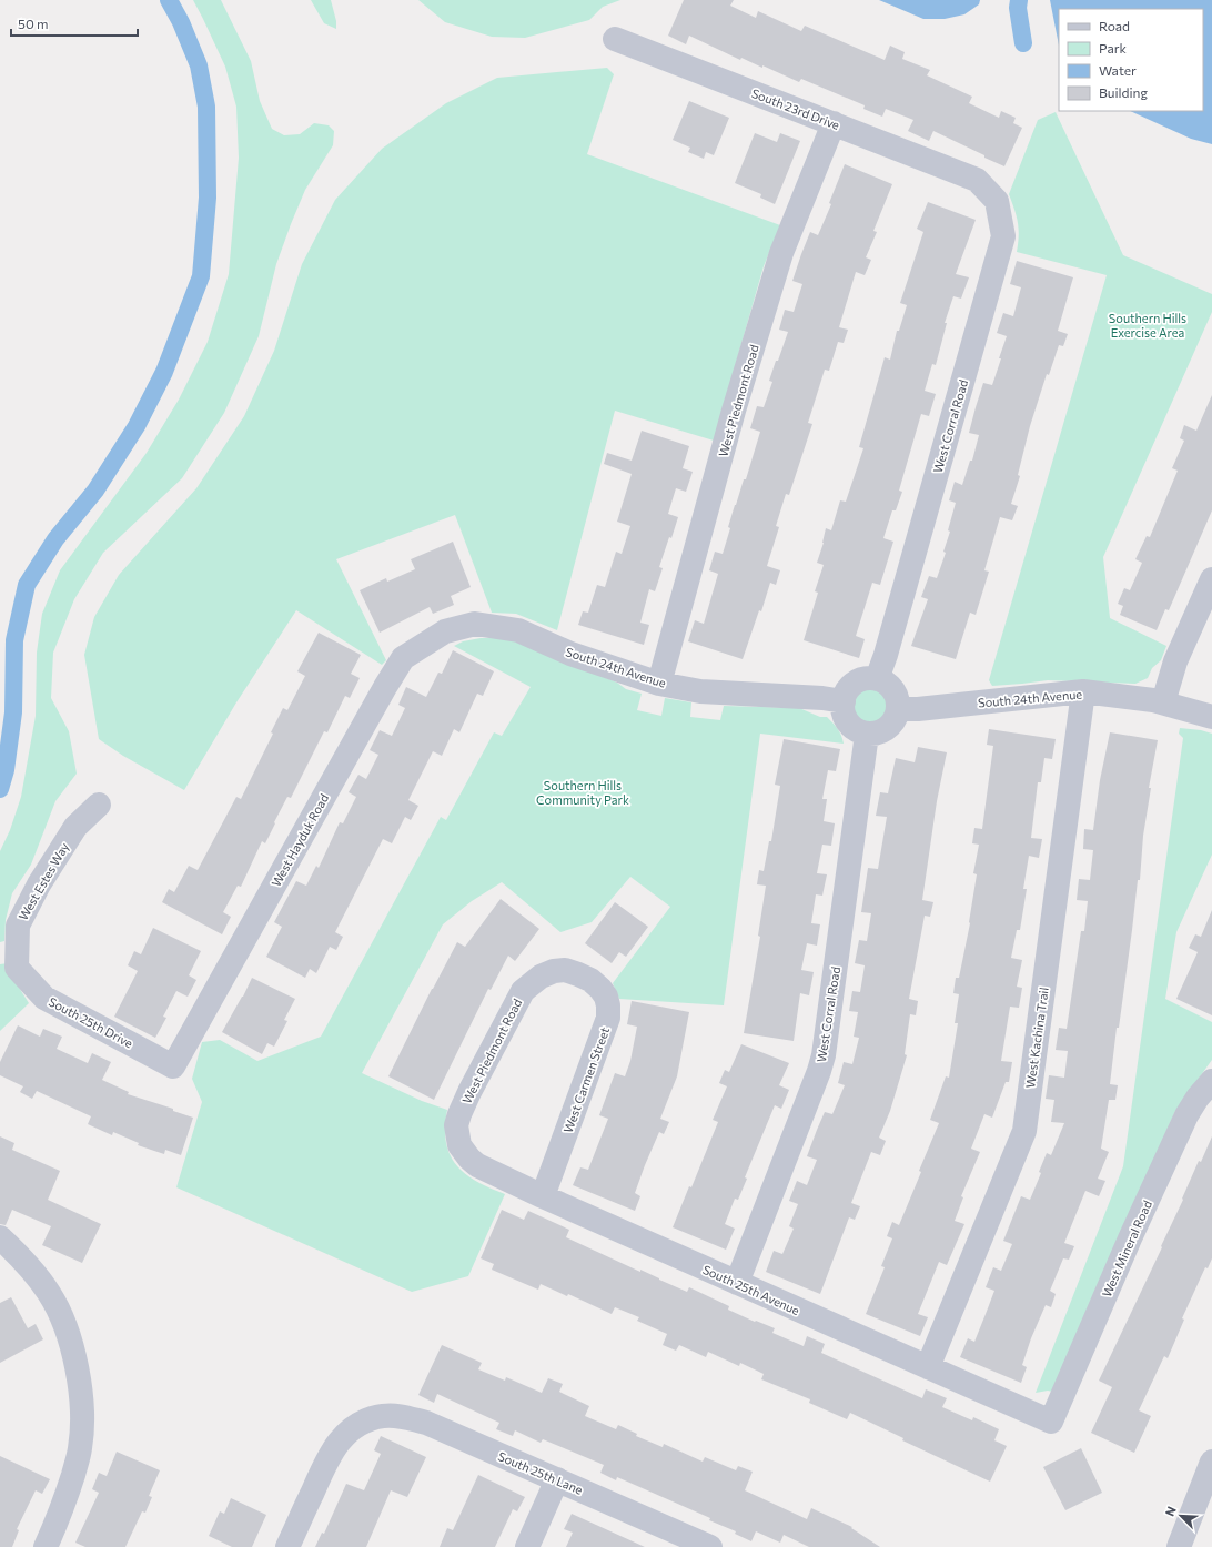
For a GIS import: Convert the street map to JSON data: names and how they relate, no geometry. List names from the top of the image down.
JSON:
{
  "streets": {
    "street": [
      "South 23rd Drive",
      "West Piedmont Road",
      "West Corral Road",
      "South 24th Avenue",
      "West Hayduk Road",
      "West Estes Way",
      "South 25th Drive",
      "West Kachina Trail",
      "West Carmen Street",
      "West Mineral Road",
      "South 25th Avenue",
      "South 25th Lane"
    ]
  },
  "crossings": [
    ["South 23rd Drive", "West Piedmont Road"],
    ["South 23rd Drive", "West Corral Road"],
    ["West Piedmont Road", "South 24th Avenue"],
    ["West Piedmont Road", "West Carmen Street"],
    ["West Piedmont Road", "South 25th Avenue"],
    ["West Corral Road", "South 24th Avenue"],
    ["West Corral Road", "South 25th Avenue"],
    ["South 24th Avenue", "West Hayduk Road"],
    ["South 24th Avenue", "West Kachina Trail"],
    ["West Hayduk Road", "South 25th Drive"],
    ["West Estes Way", "South 25th Drive"],
    ["West Kachina Trail", "South 25th Avenue"],
    ["West Carmen Street", "South 25th Avenue"],
    ["West Mineral Road", "South 25th Avenue"]
  ],
  "parks": ["Southern Hills Exercise Area", "Southern Hills Community Park"],
  "legend": [
    "Road",
    "Park",
    "Water",
    "Building"
  ],
  "scale_bar": "50 m",
  "north": "top left"
}
